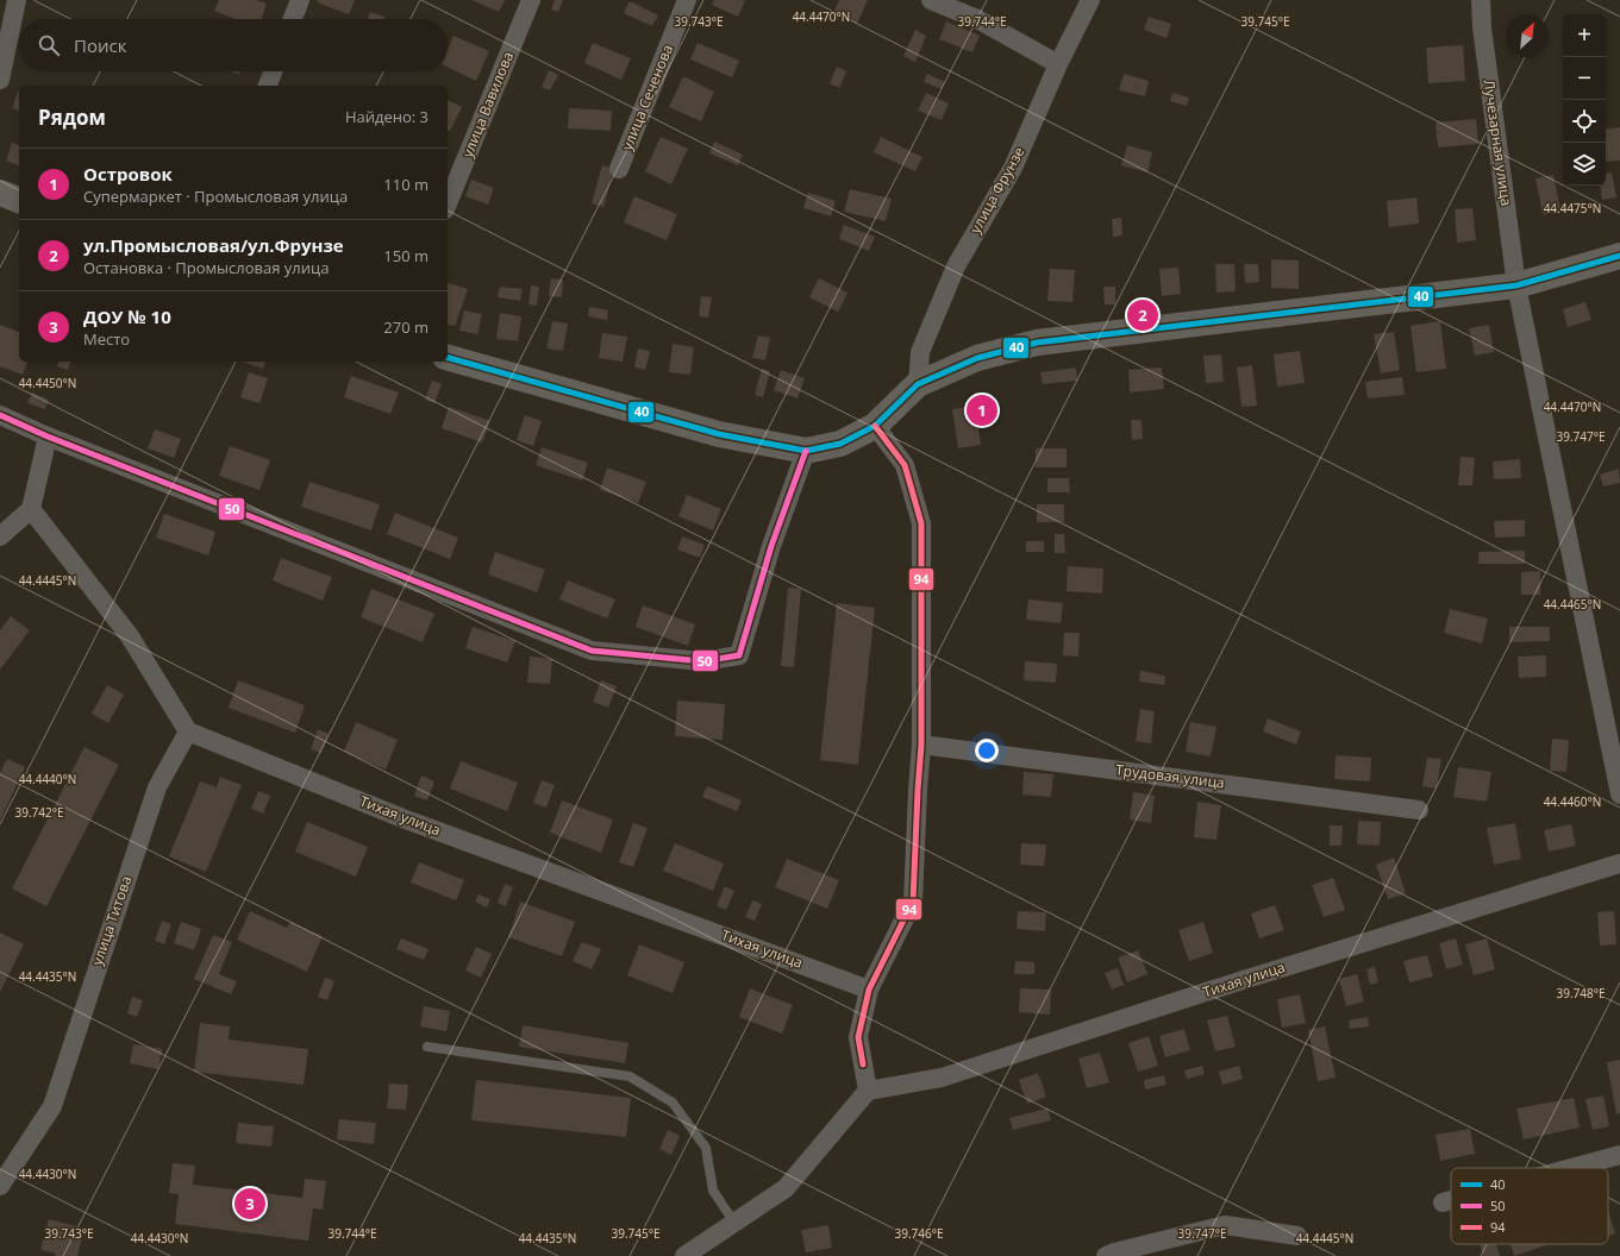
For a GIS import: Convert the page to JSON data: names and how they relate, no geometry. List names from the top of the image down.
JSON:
{
  "streets": {
    "street": [
      "улица Сеченова",
      "улица Вавилова",
      "Лучезарная улица",
      "улица Фрунзе",
      "Трудовая улица",
      "Тихая улица",
      "улица Титова"
    ]
  },
  "crossings": [
    ["Тихая улица", "улица Титова"]
  ],
  "lines": ["transit line 40", "transit line 50", "transit line 94"],
  "legend": ["40", "50", "94"],
  "north": "top right",
  "page": {
    "map_buttons": ["+", "−"],
    "search": "Поиск",
    "heading": ["Рядом", "Найдено: 3"],
    "list": [
      {
        "mark": "1",
        "name": "Островок",
        "note": "Супермаркет · Промысловая улица",
        "value": "110 m"
      },
      {
        "mark": "2",
        "name": "ул.Промысловая/ул.Фрунзе",
        "note": "Остановка · Промысловая улица",
        "value": "150 m"
      },
      {
        "mark": "3",
        "name": "ДОУ № 10",
        "note": "Место",
        "value": "270 m"
      }
    ],
    "pins": ["2", "1", "3"]
  },
  "coordinates": [
    "44.4470°N",
    "39.743°E",
    "39.744°E",
    "39.745°E",
    "44.4475°N",
    "44.4450°N",
    "39.747°E",
    "44.4445°N",
    "44.4465°N",
    "44.4440°N",
    "44.4460°N",
    "39.742°E",
    "44.4435°N",
    "39.748°E",
    "44.4430°N",
    "39.746°E"
  ]
}
